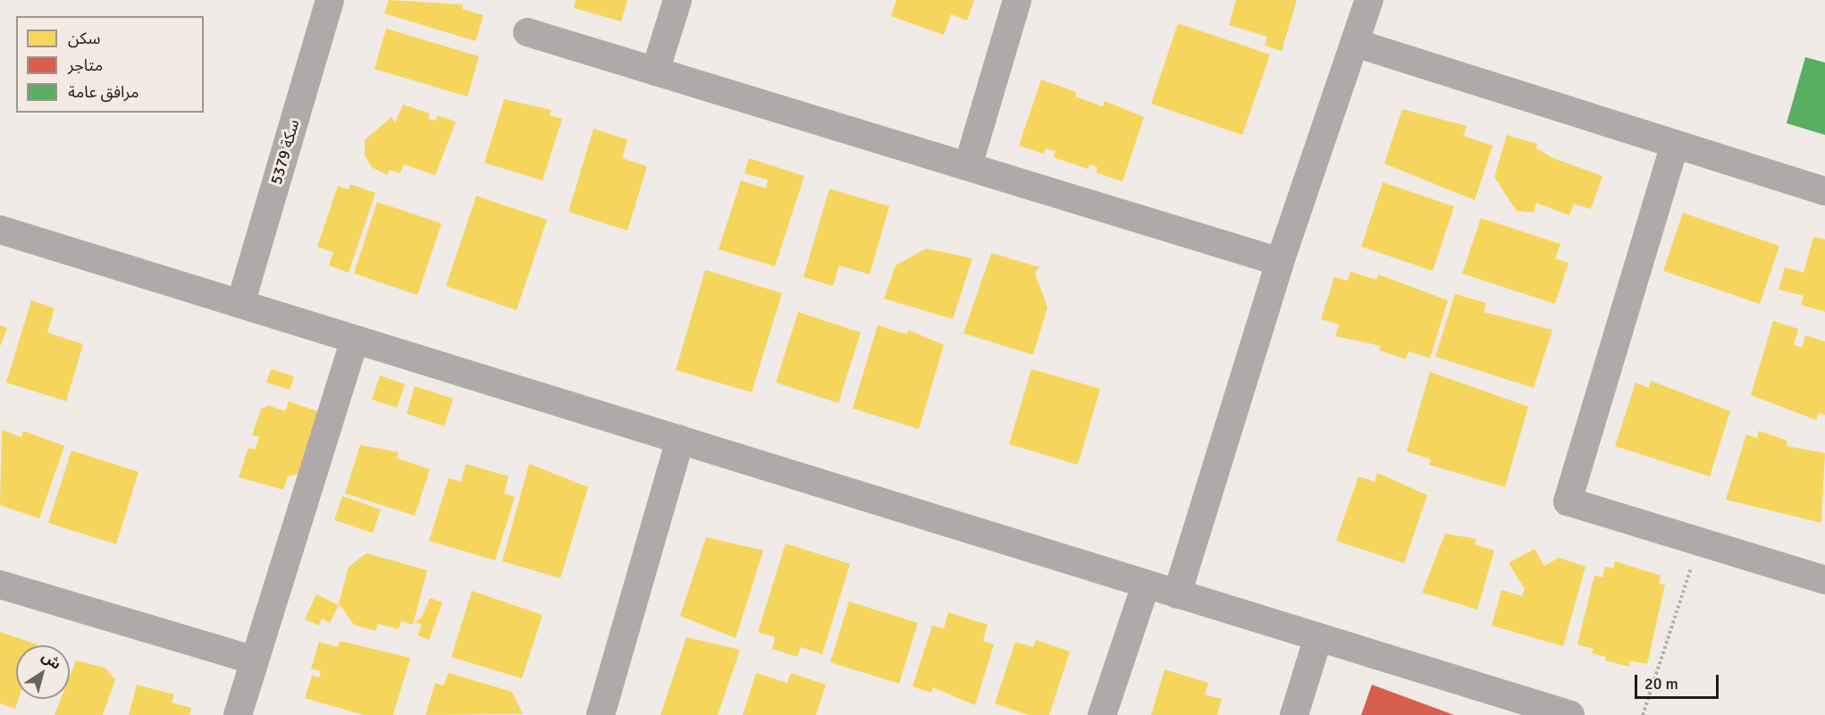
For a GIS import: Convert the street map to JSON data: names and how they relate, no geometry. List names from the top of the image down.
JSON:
{
  "streets": {
    "street": ["سكة 5379"]
  },
  "legend": ["سكن", "متاجر", "مرافق عامة"],
  "scale_bar": "20 m",
  "north": "top right"
}
